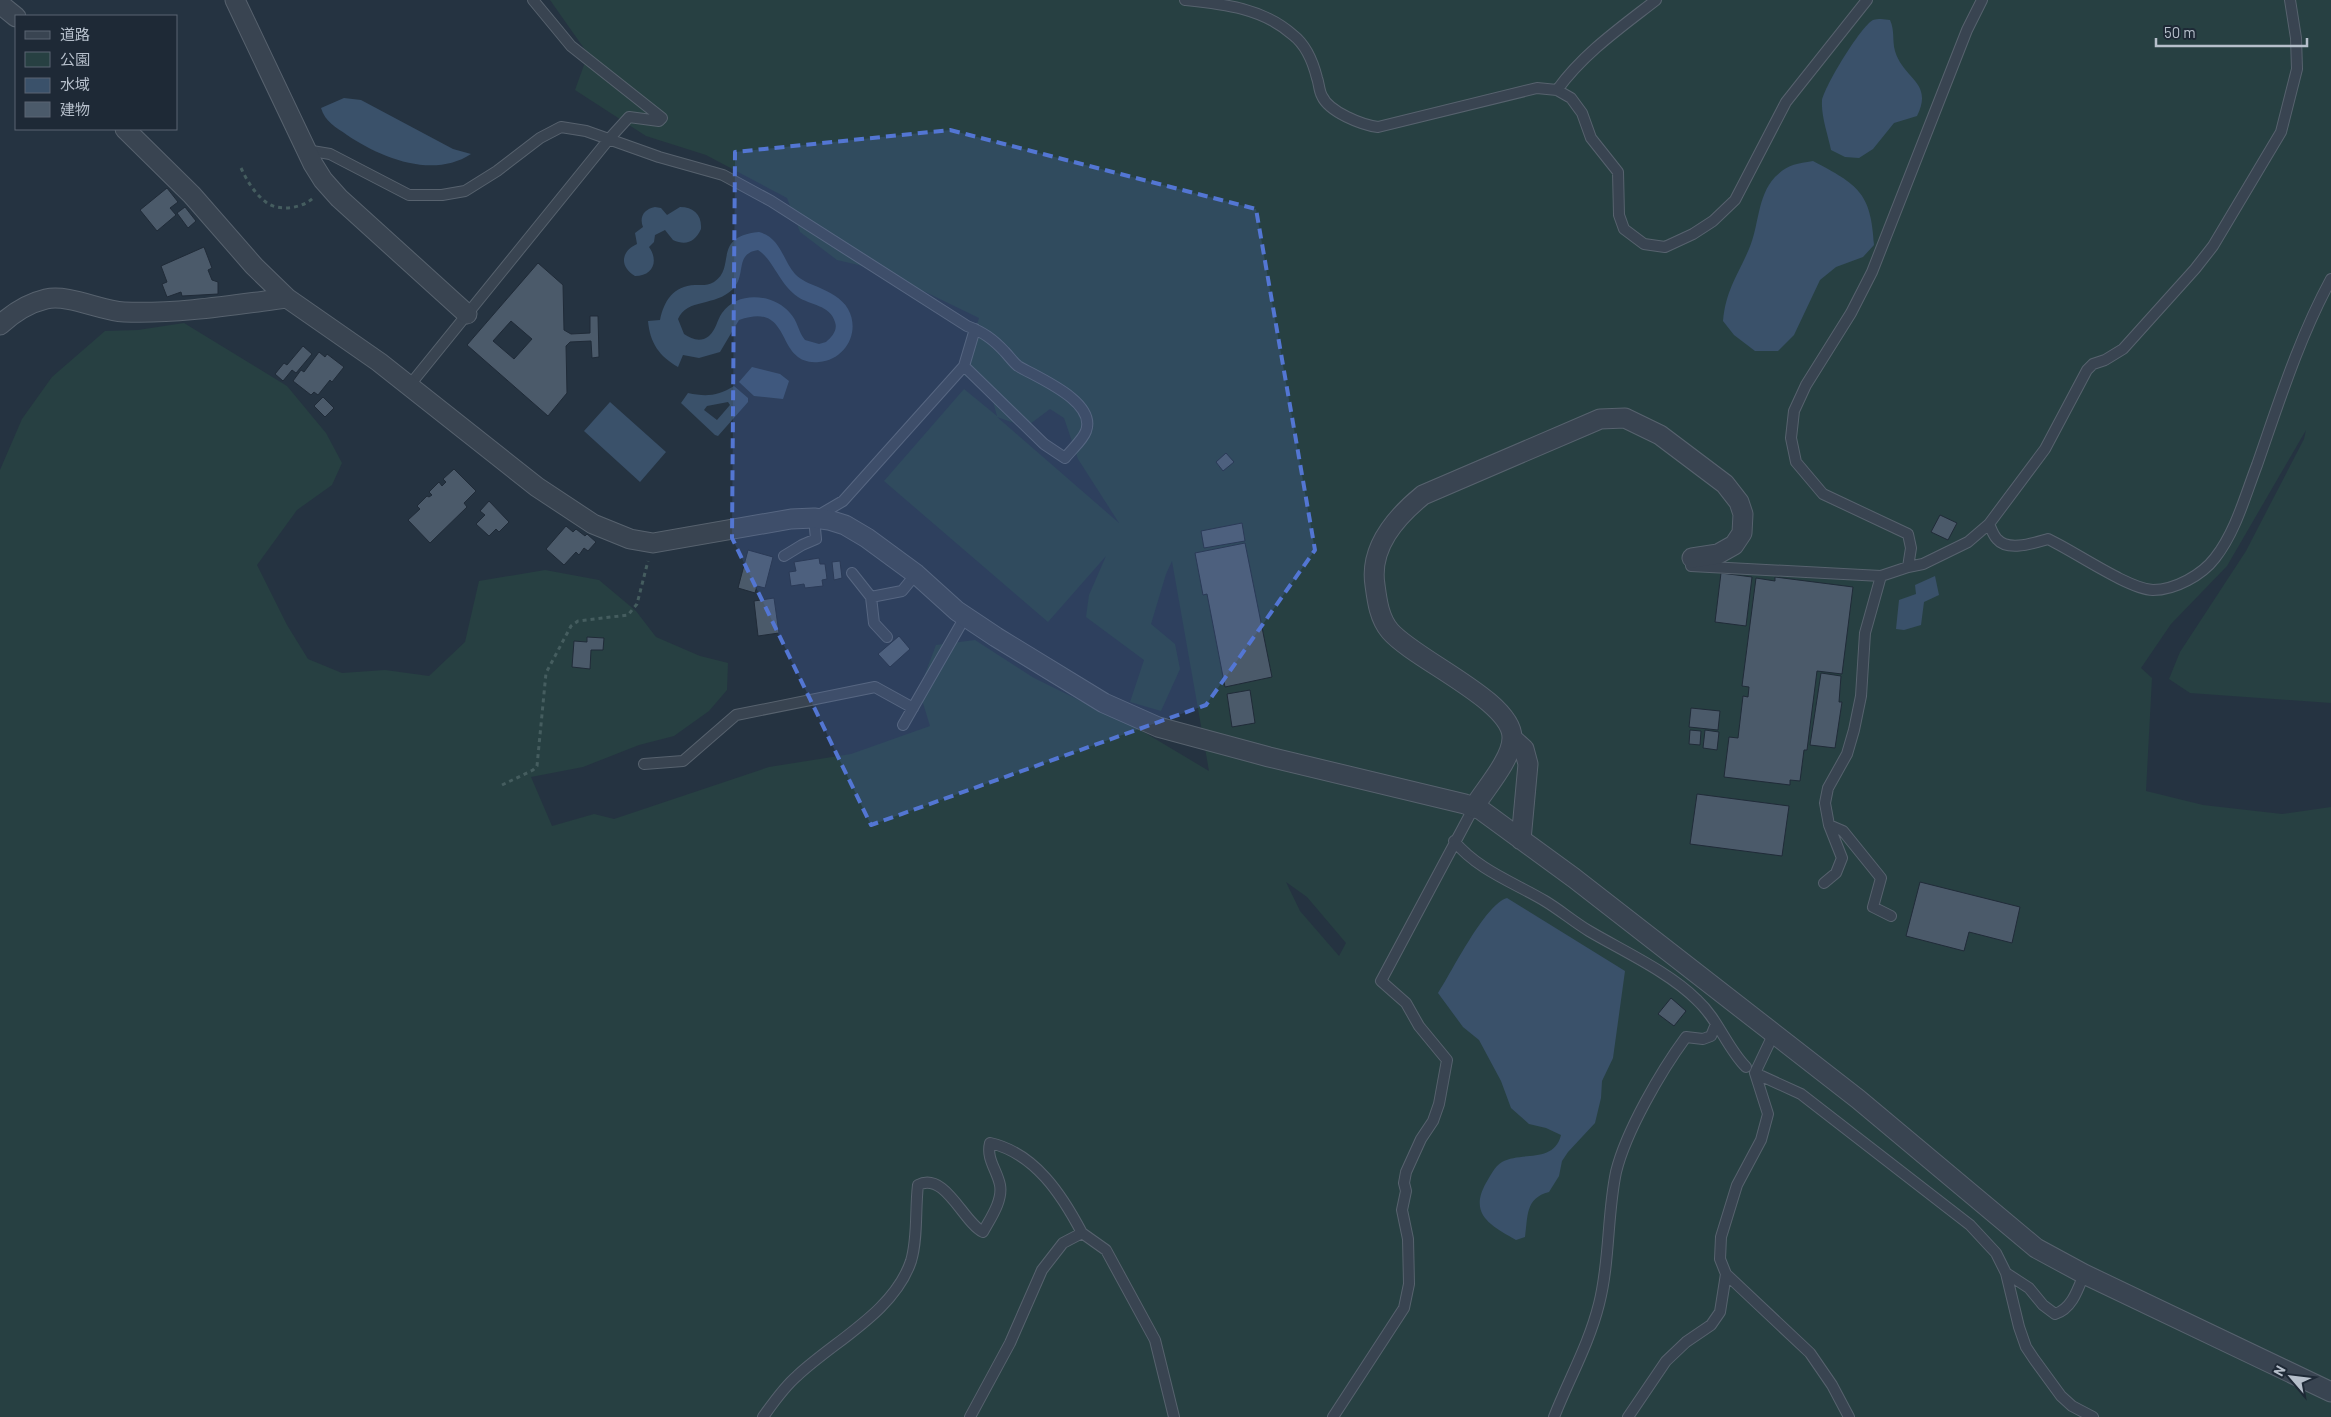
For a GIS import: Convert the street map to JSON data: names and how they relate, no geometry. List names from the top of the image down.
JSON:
{
  "legend": [
    "道路",
    "公園",
    "水域",
    "建物"
  ],
  "scale_bar": "50 m",
  "north": "top left"
}
